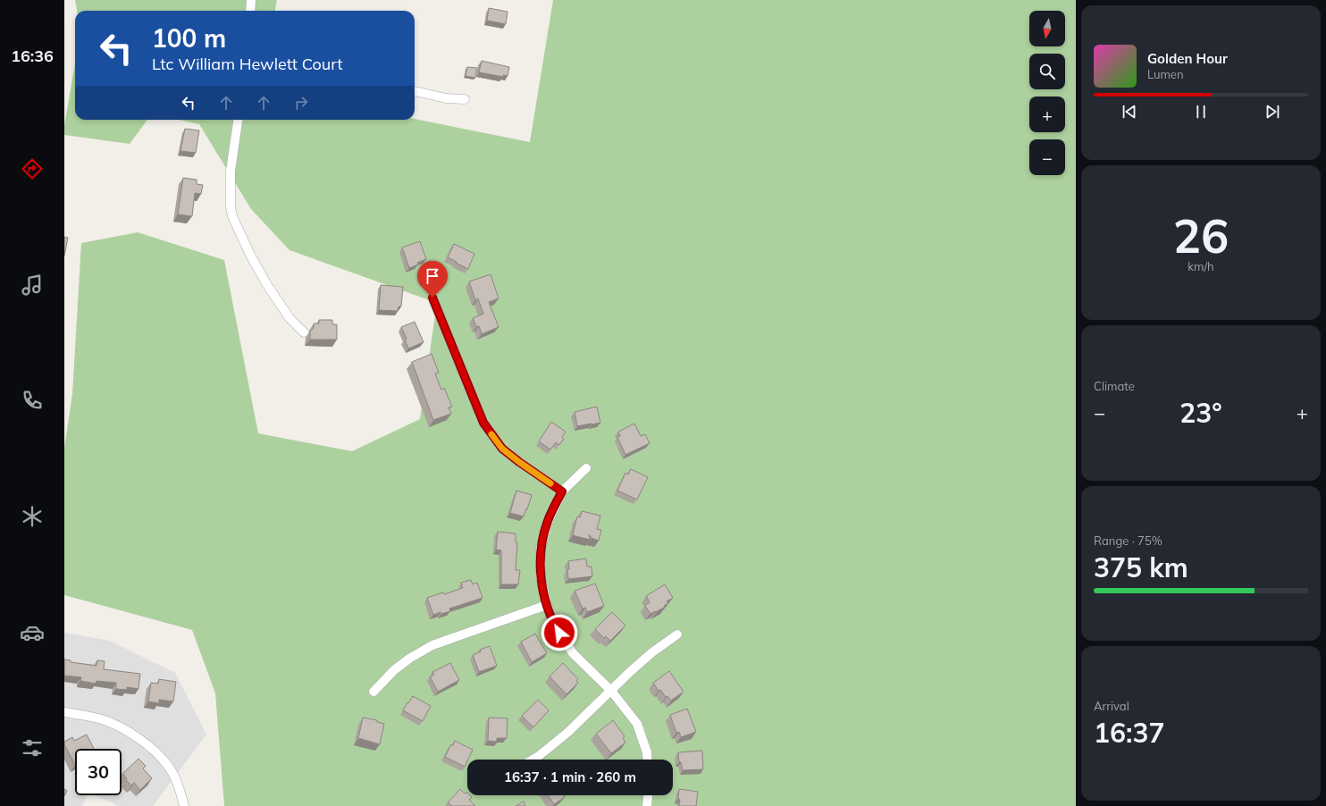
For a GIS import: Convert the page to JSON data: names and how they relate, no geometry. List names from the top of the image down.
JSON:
{
  "north": "bottom",
  "page": {
    "tabs": "16:36",
    "map_buttons": ["+", "−"],
    "turn": ["100 m", "Ltc William Hewlett Court"],
    "song": ["Golden Hour", "Lumen"],
    "tile": [
      ["26", "km/h"],
      "Climate",
      ["Range · 75%", "375 km"],
      ["Arrival", "16:37"]
    ],
    "heat": ["−", "23°", "+"],
    "limit": "30",
    "trip": "16:37 · 1 min · 260 m"
  }
}
